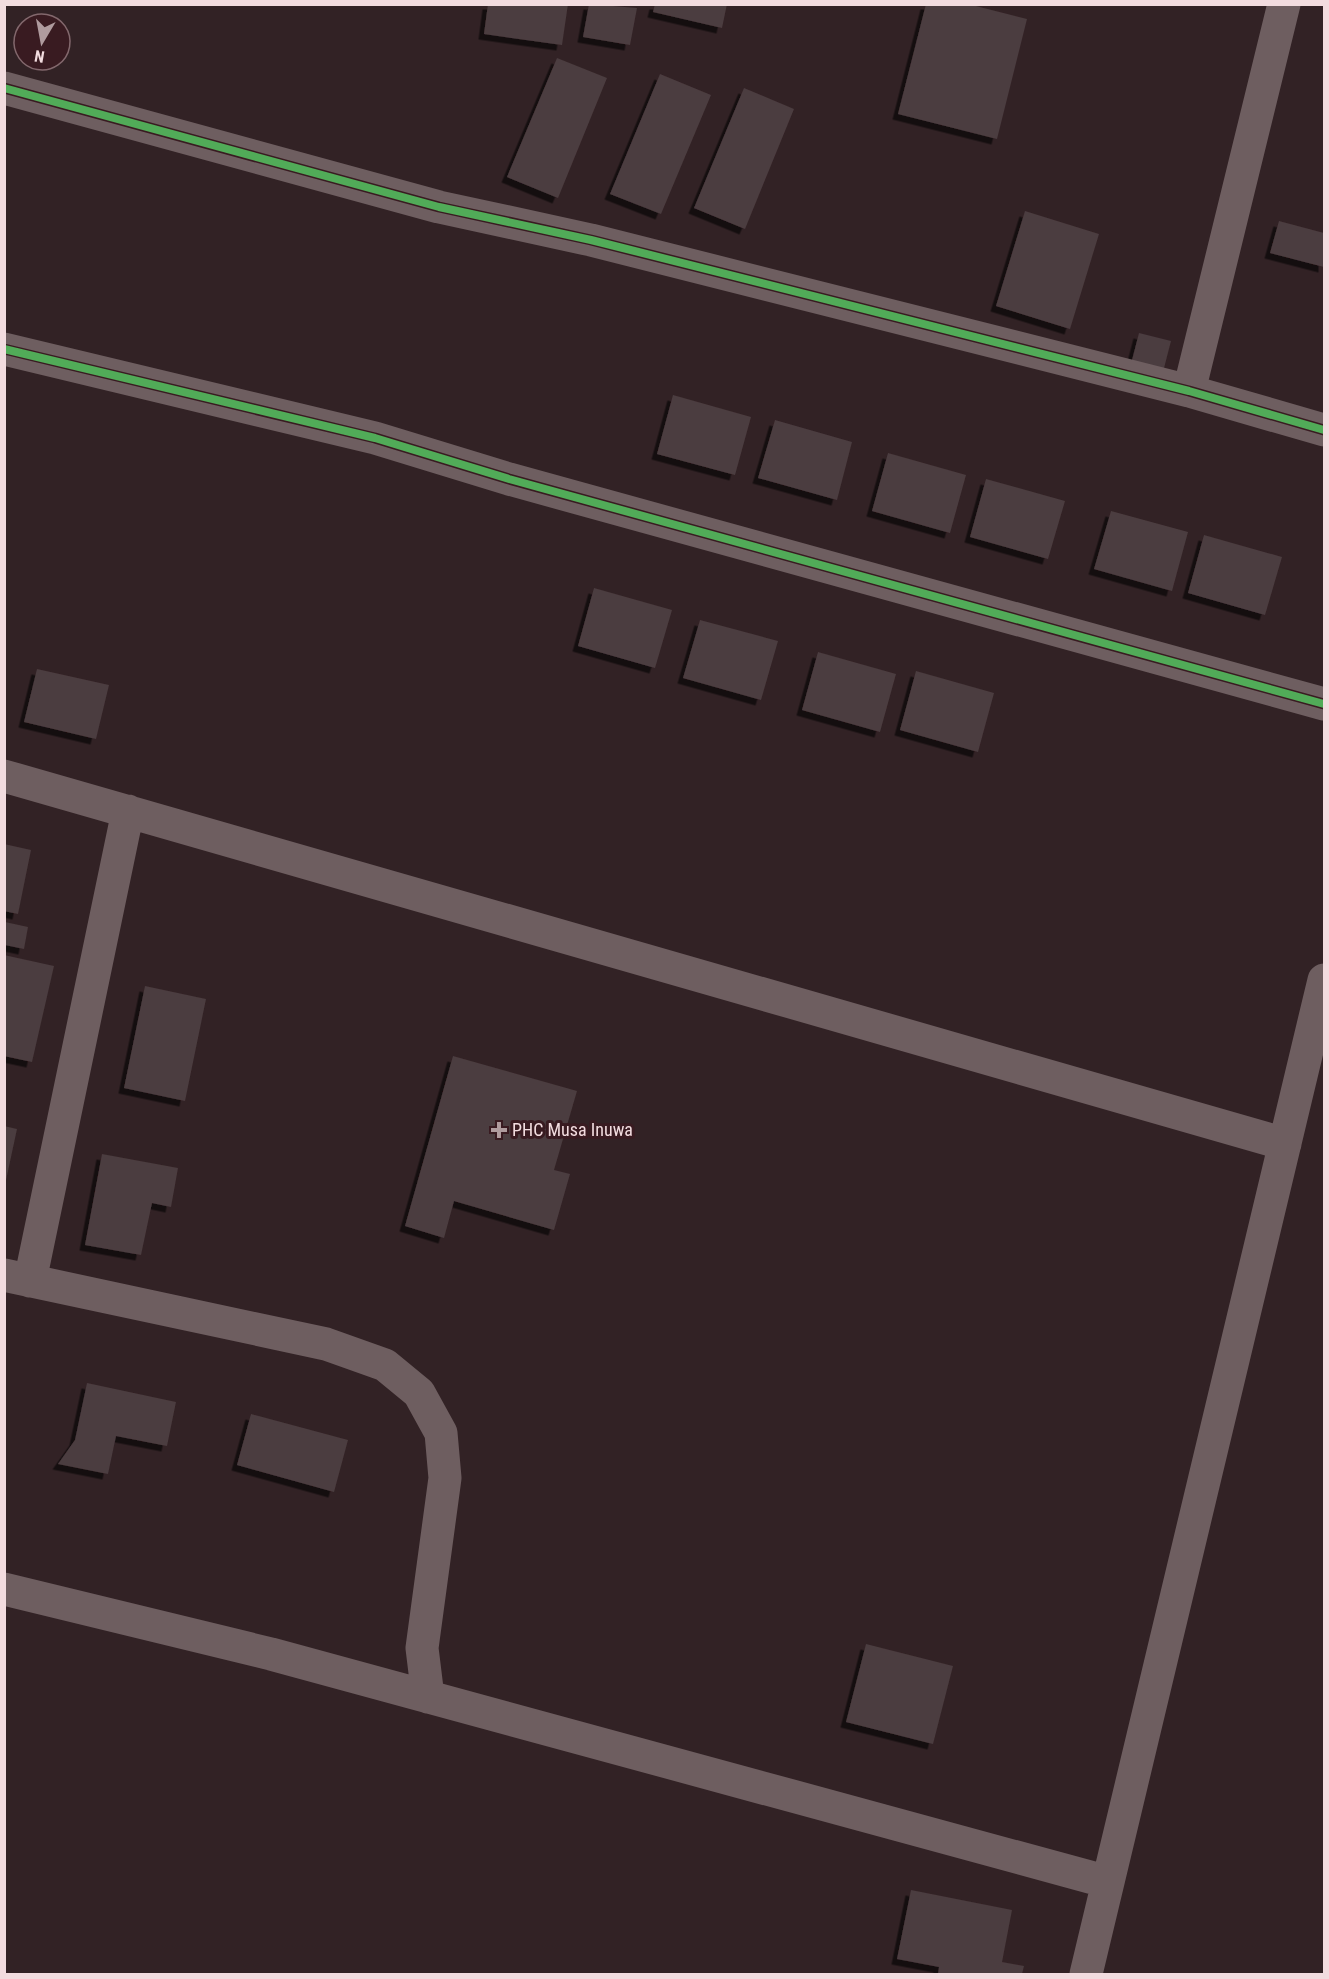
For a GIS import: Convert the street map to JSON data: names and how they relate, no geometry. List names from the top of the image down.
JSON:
{
  "places": {
    "health": ["PHC Musa Inuwa"]
  },
  "north": "bottom"
}
